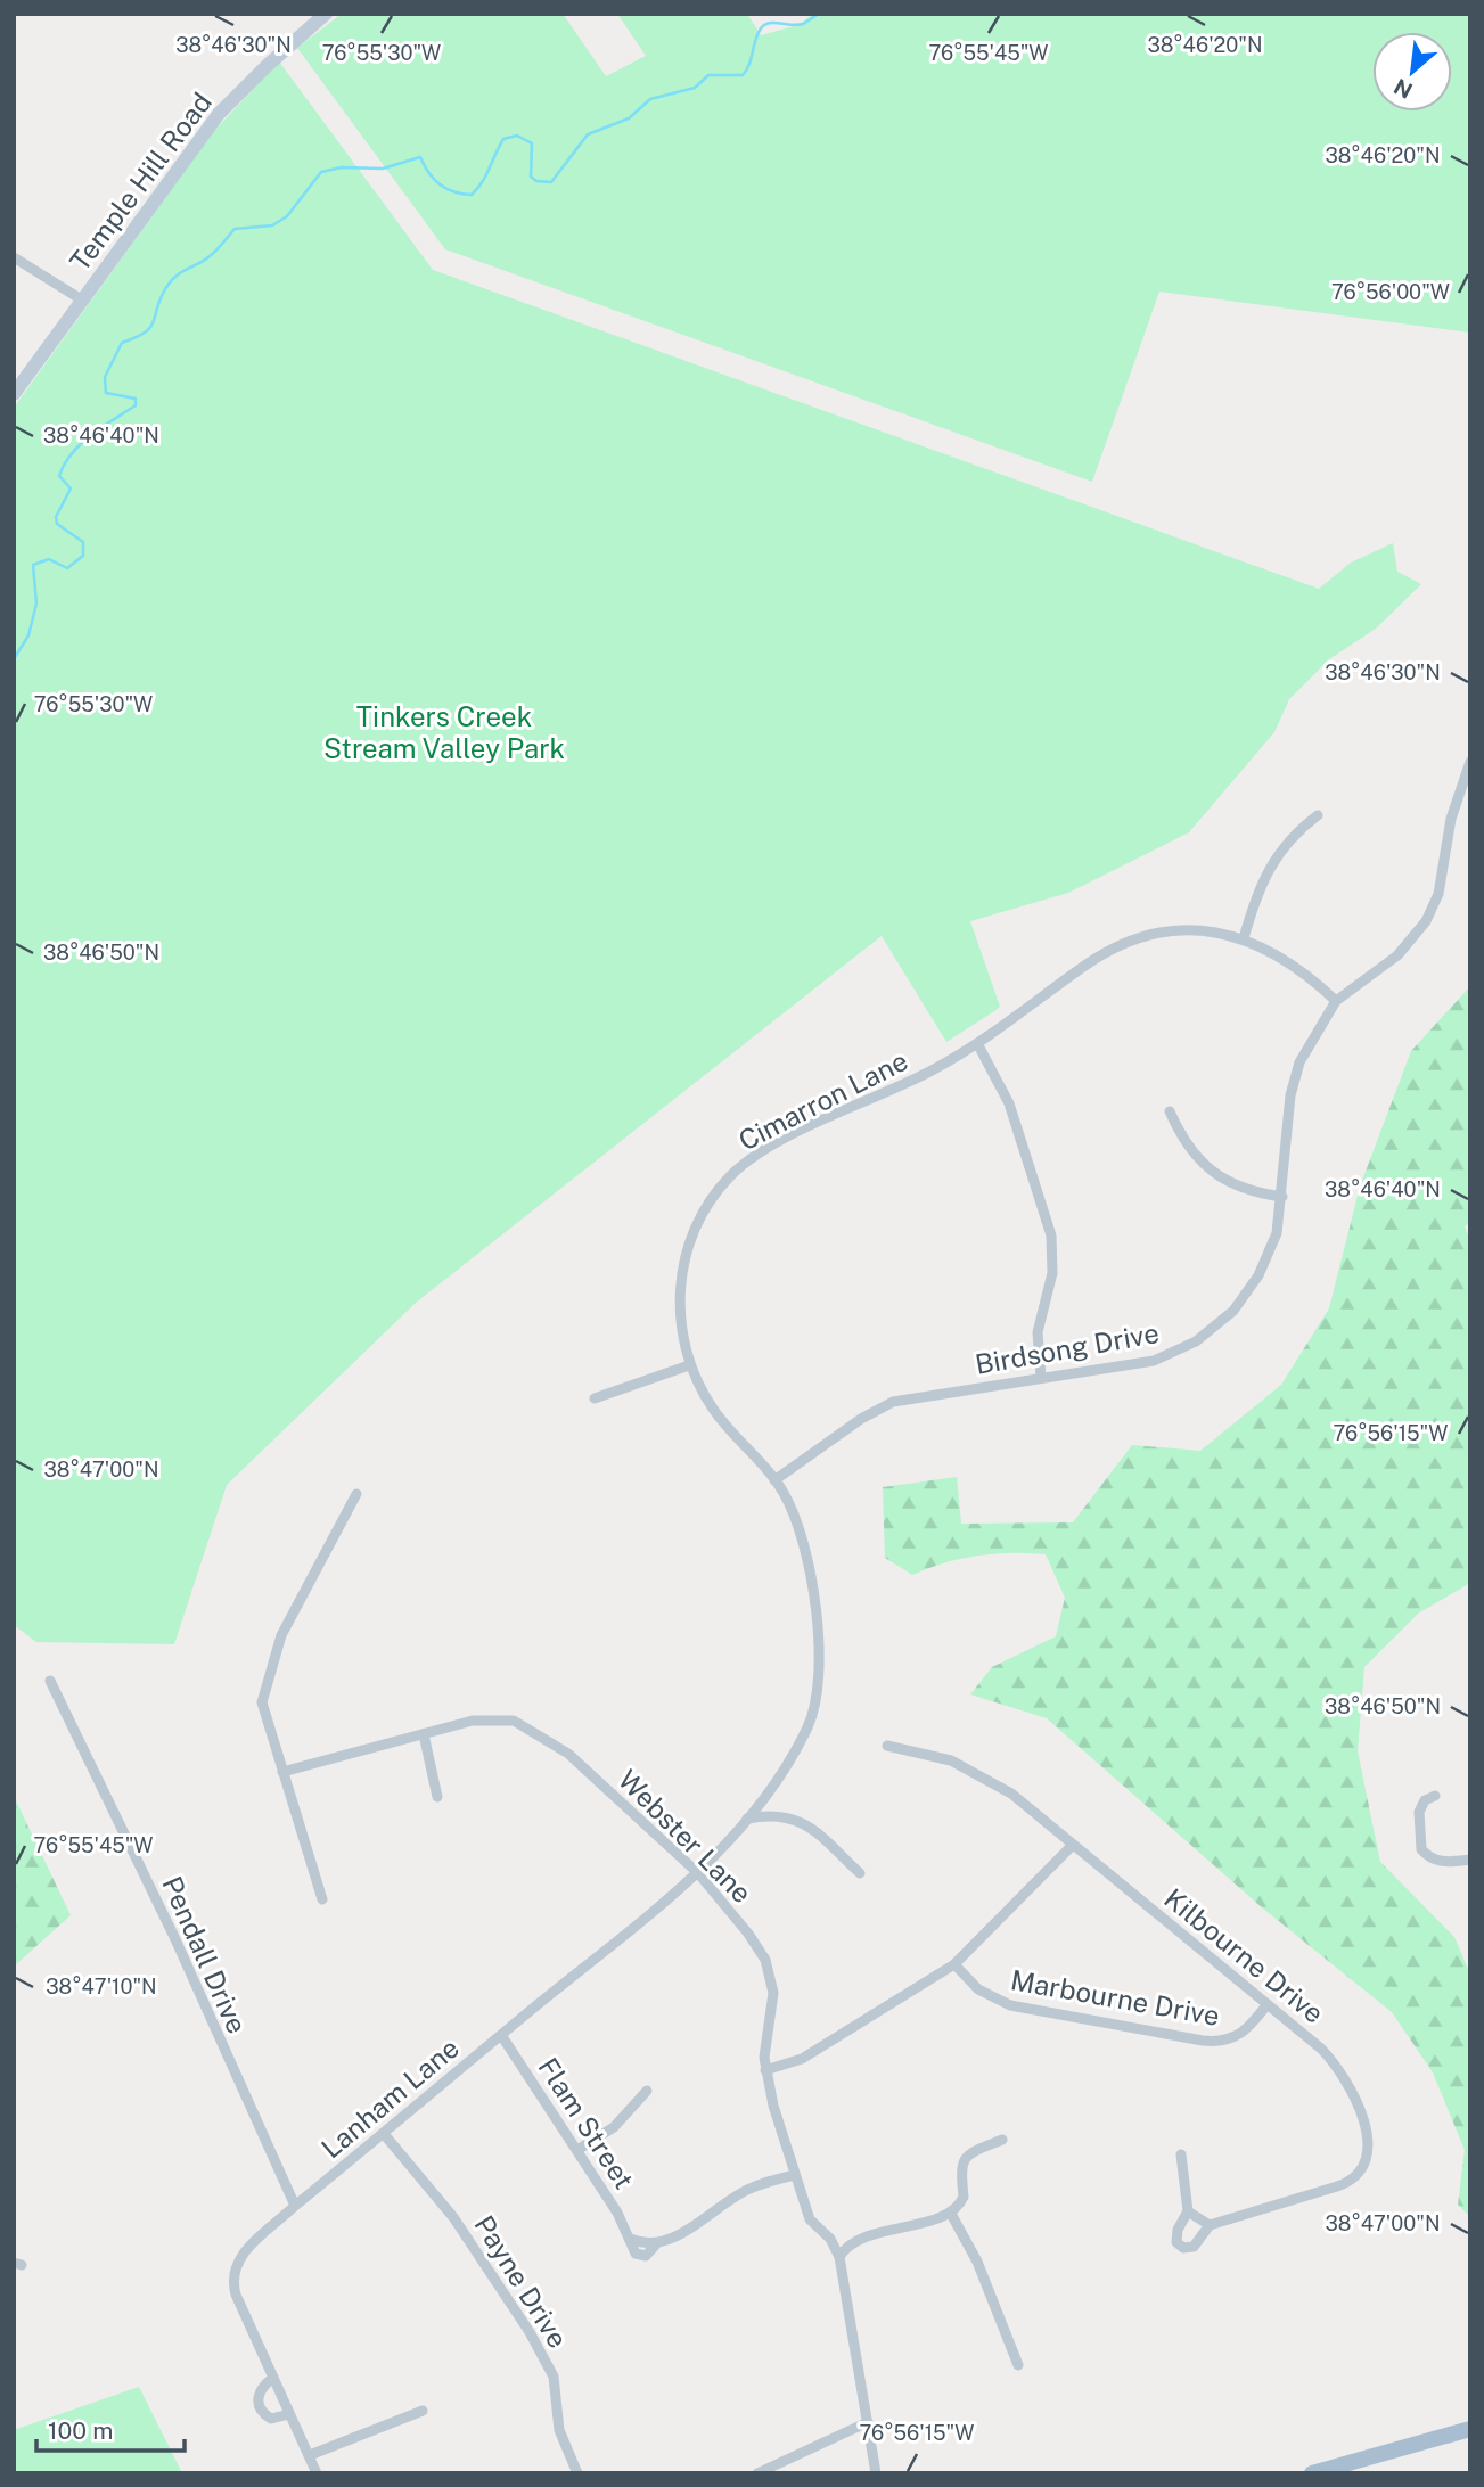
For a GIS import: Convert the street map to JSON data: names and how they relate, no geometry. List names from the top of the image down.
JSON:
{
  "streets": {
    "main road": ["Temple Hill Road"],
    "street": [
      "Cimarron Lane",
      "Birdsong Drive",
      "Webster Lane",
      "Pendall Drive",
      "Kilbourne Drive",
      "Marbourne Drive",
      "Lanham Lane",
      "Flam Street",
      "Payne Drive"
    ]
  },
  "crossings": [
    ["Cimarron Lane", "Birdsong Drive"],
    ["Cimarron Lane", "Lanham Lane"],
    ["Webster Lane", "Lanham Lane"],
    ["Webster Lane", "Flam Street"],
    ["Pendall Drive", "Lanham Lane"],
    ["Kilbourne Drive", "Marbourne Drive"],
    ["Lanham Lane", "Flam Street"],
    ["Lanham Lane", "Payne Drive"]
  ],
  "parks": ["Tinkers Creek Stream Valley Park"],
  "scale_bar": "100 m",
  "north": "bottom left",
  "coordinates": [
    "38°46'30\"N",
    "38°46'20\"N",
    "76°55'30\"W",
    "76°55'45\"W",
    "76°56'00\"W",
    "38°46'40\"N",
    "38°46'50\"N",
    "76°56'15\"W",
    "38°47'00\"N",
    "38°47'10\"N"
  ]
}
